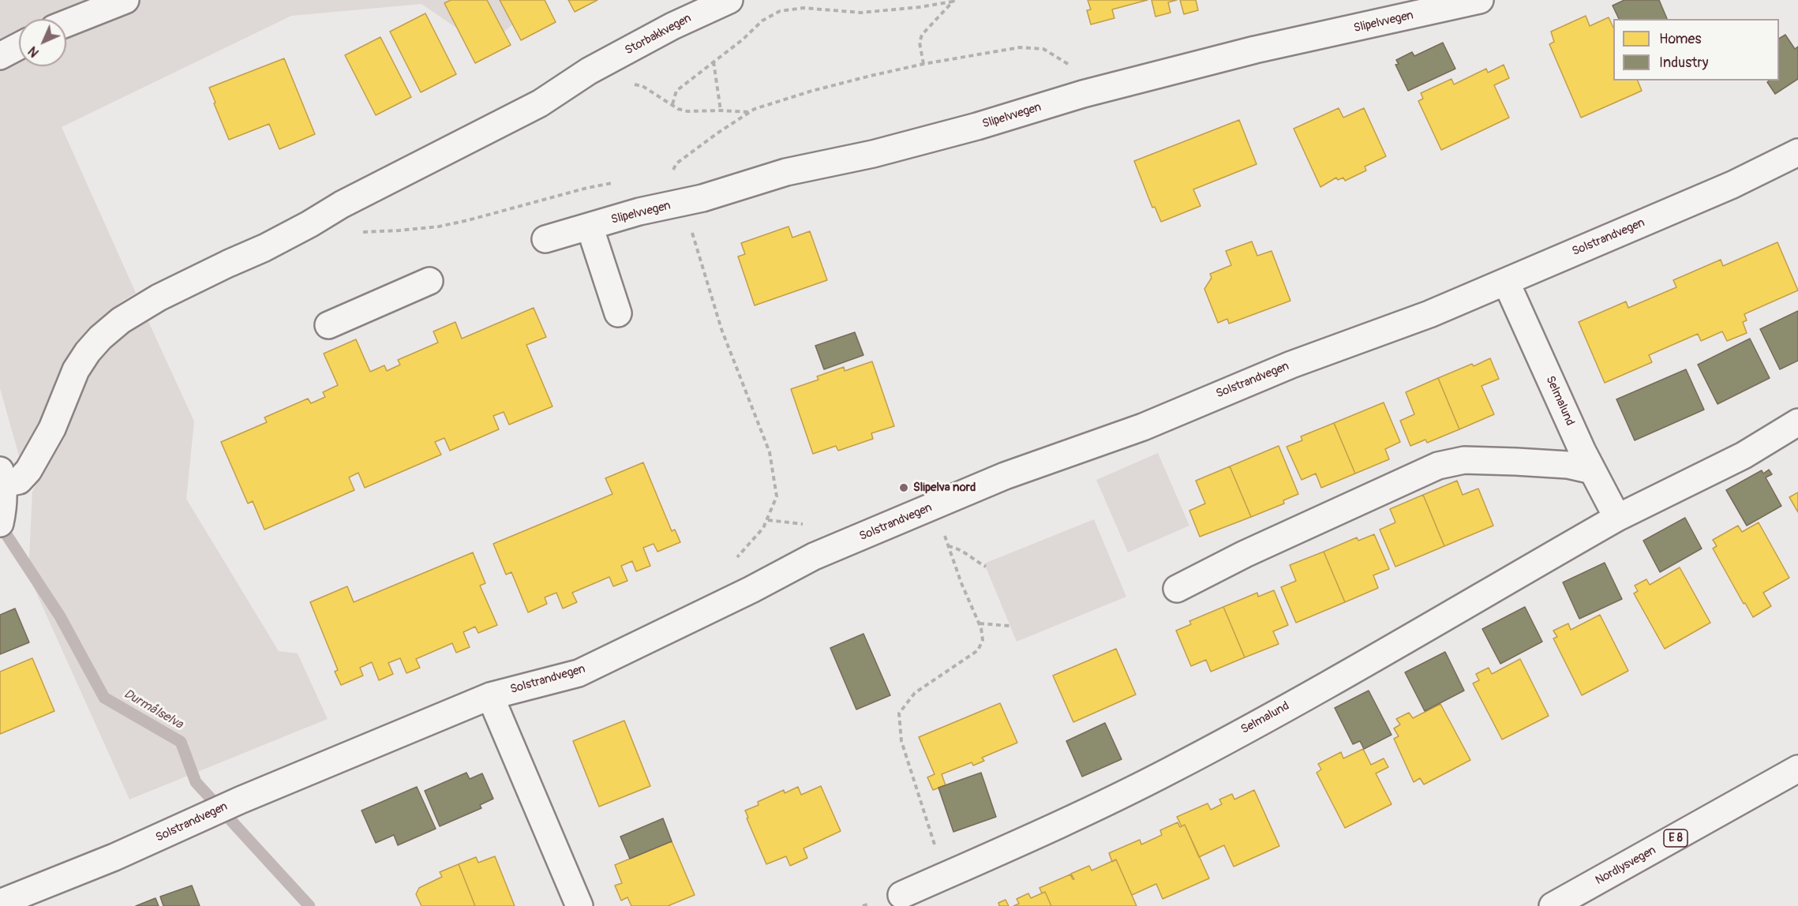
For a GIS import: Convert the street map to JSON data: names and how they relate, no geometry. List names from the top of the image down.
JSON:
{
  "streets": {
    "main road": [
      "Slipelvvegen",
      "Storbakkvegen",
      "Solstrandvegen",
      "Selmalund",
      "E 8",
      "Nordlysvegen"
    ]
  },
  "crossings": [
    ["Solstrandvegen", "Selmalund"]
  ],
  "water": ["Durmålselva"],
  "places": ["Slipelva nord"],
  "legend": ["Homes", "Industry"],
  "north": "bottom left"
}
